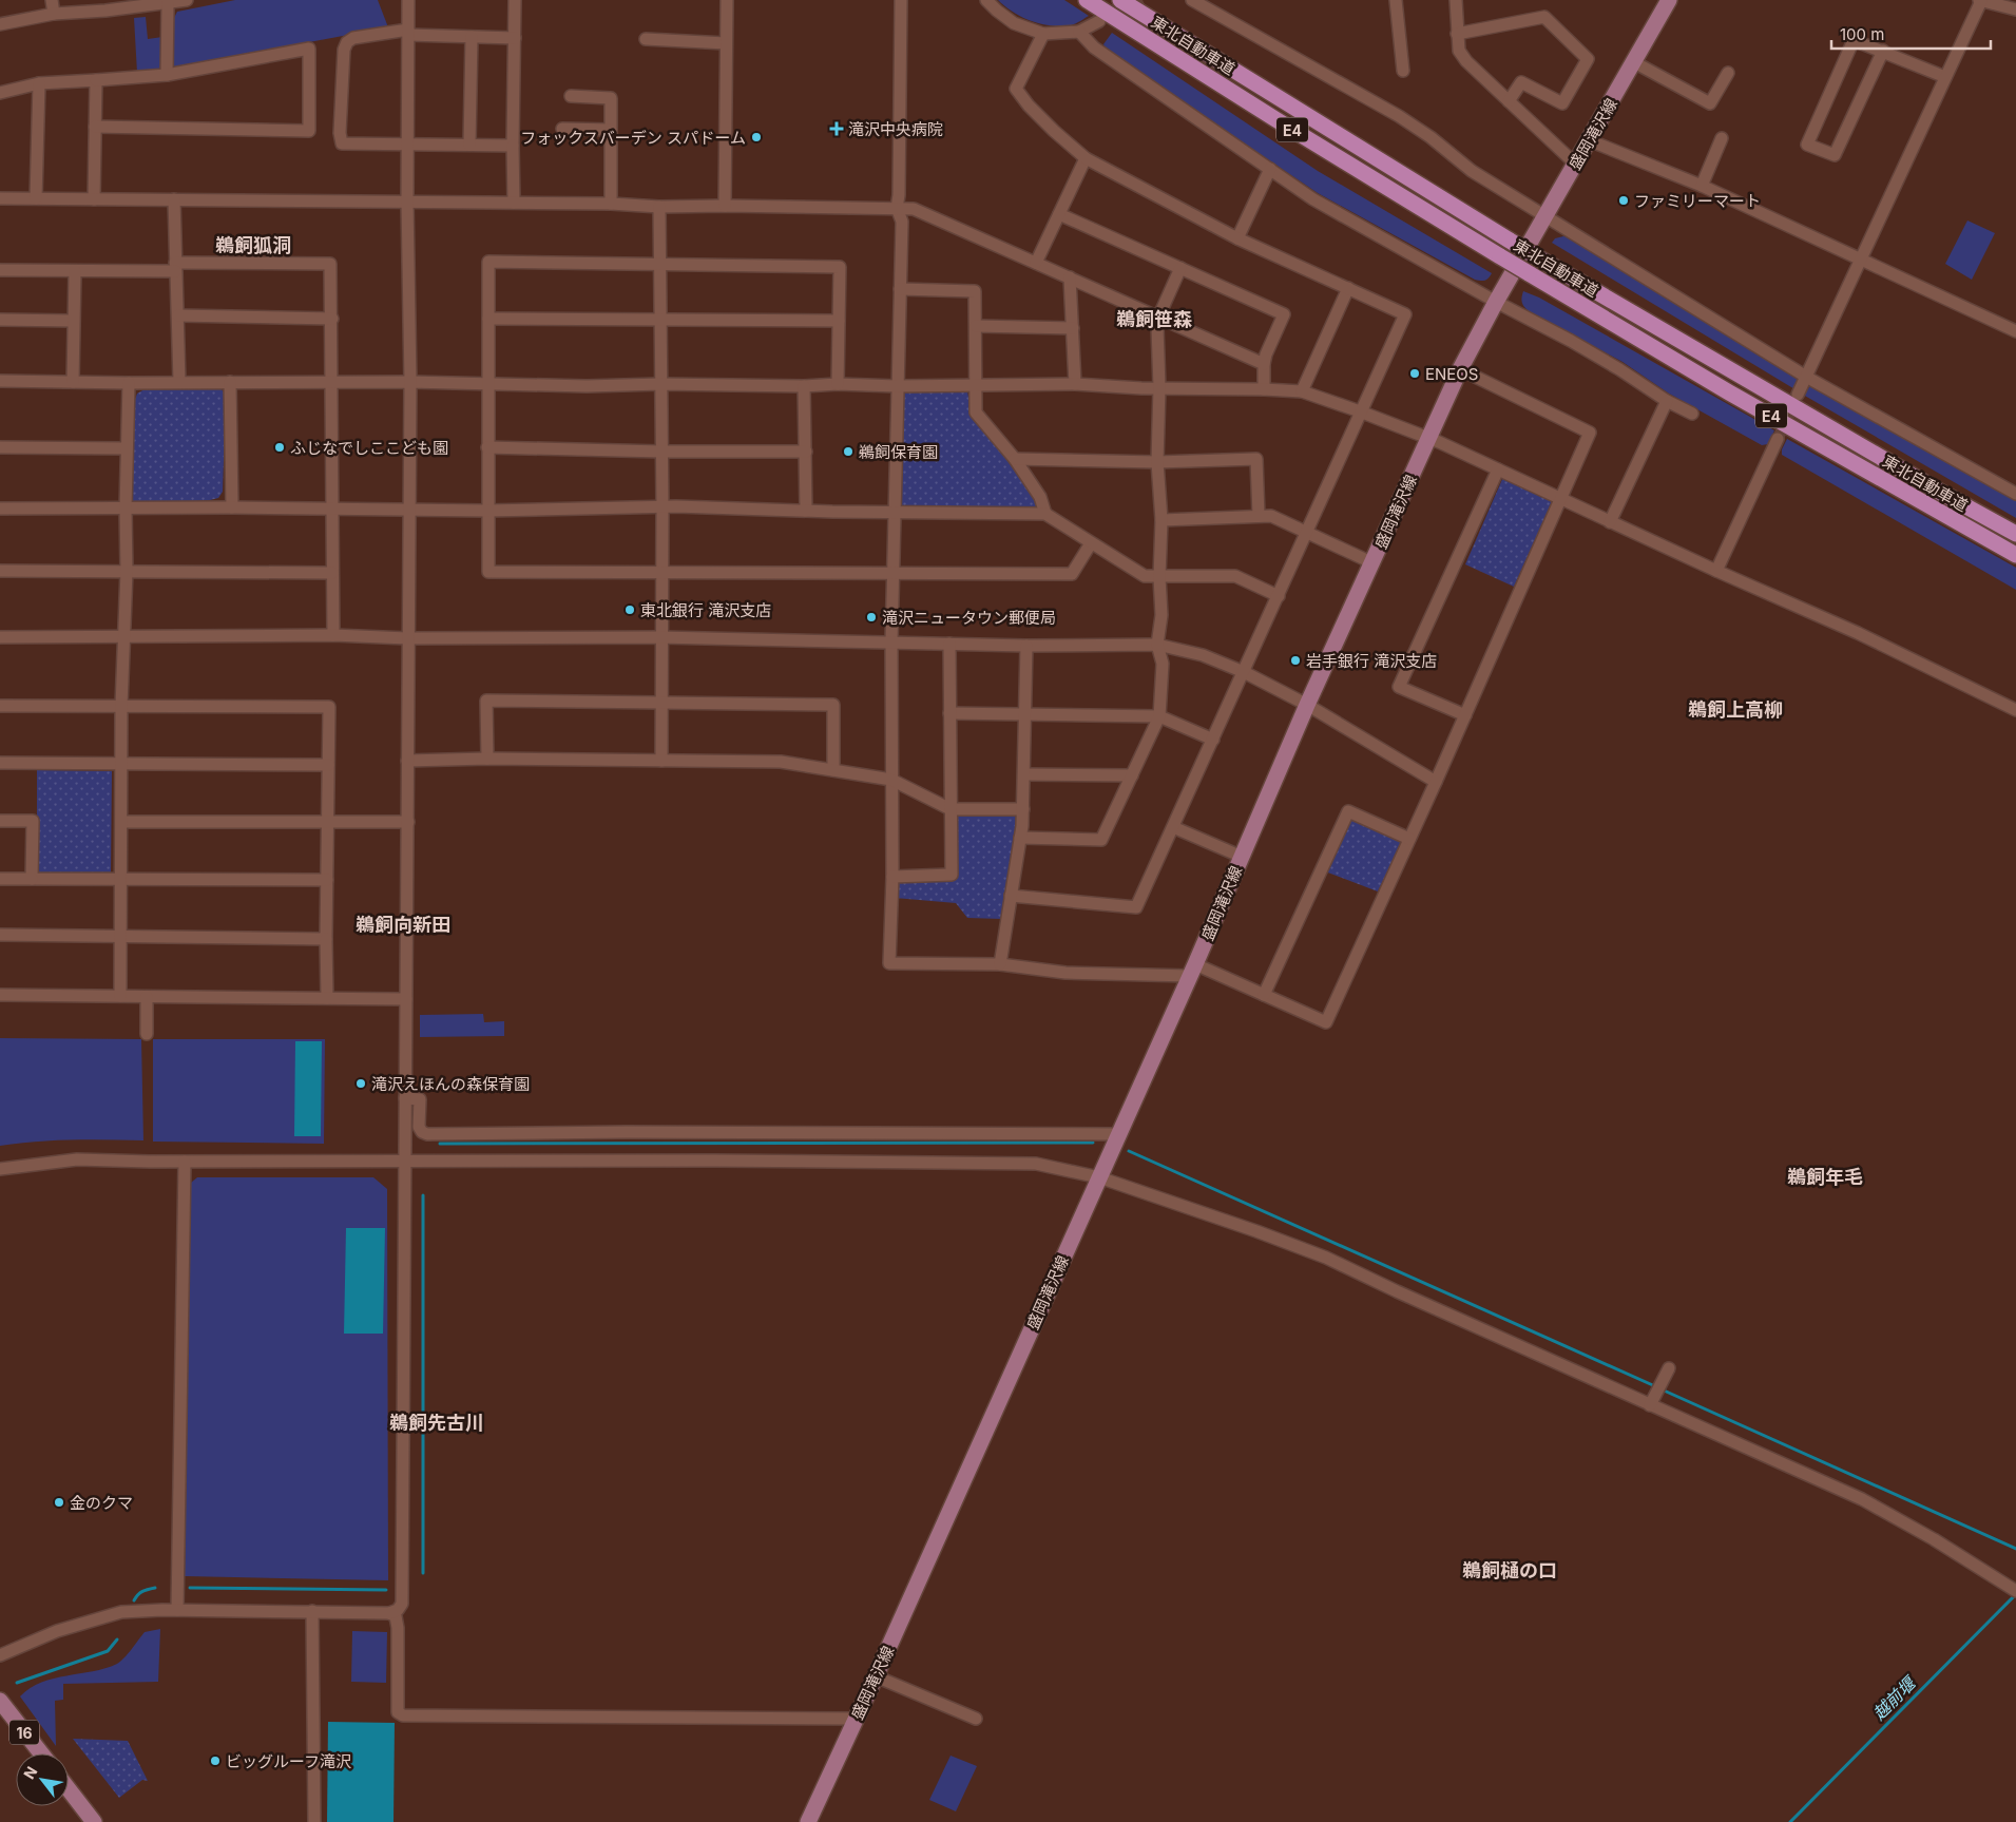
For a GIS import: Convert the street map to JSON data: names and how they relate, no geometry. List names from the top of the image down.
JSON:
{
  "streets": {
    "highway": ["東北自動車道", "E4"],
    "main road": ["盛岡滝沢線", "16"]
  },
  "districts": [
    "鵜飼狐洞",
    "鵜飼笹森",
    "鵜飼上高柳",
    "鵜飼向新田",
    "鵜飼年毛",
    "鵜飼先古川",
    "鵜飼樋の口"
  ],
  "water": ["越前堰"],
  "places": {
    "health": ["滝沢中央病院"],
    "other": [
      "フォックスバーデン スパドーム",
      "ファミリーマート",
      "ENEOS",
      "ふじなでしここども園",
      "鵜飼保育園",
      "東北銀行 滝沢支店",
      "滝沢ニュータウン郵便局",
      "岩手銀行 滝沢支店",
      "滝沢えほんの森保育園",
      "金のクマ",
      "ビッグルーフ滝沢"
    ]
  },
  "scale_bar": "100 m",
  "north": "top left"
}
